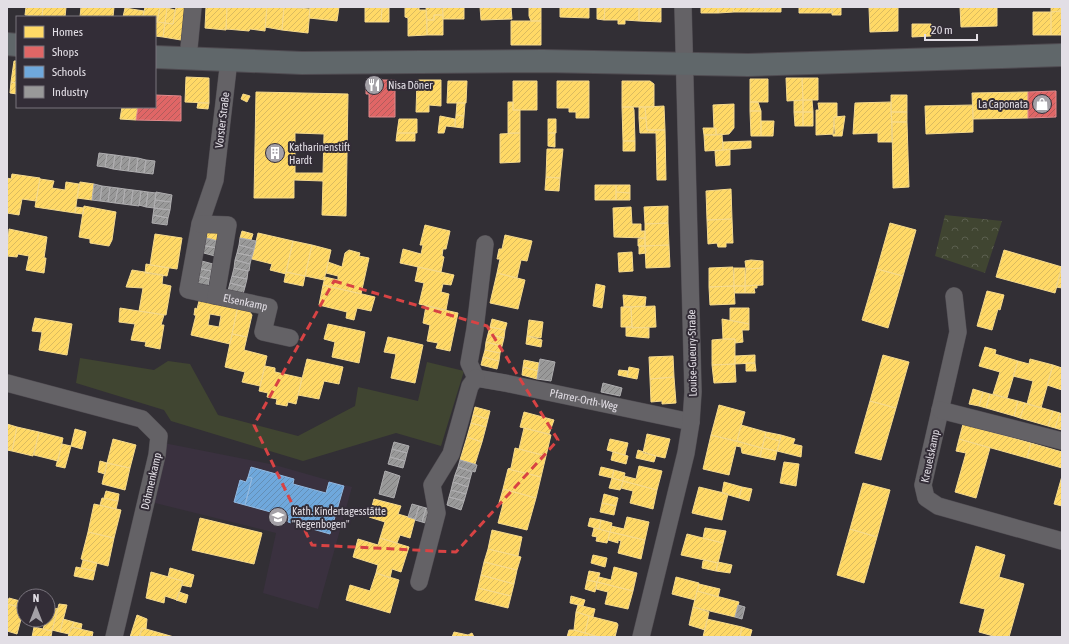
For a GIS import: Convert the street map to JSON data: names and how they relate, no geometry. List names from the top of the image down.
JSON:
{
  "streets": {
    "street": [
      "Vorster Straße",
      "Elsenkamp",
      "Louise-Gueury-Straße",
      "Pfarrer-Orth-Weg",
      "Kreuelskamp",
      "Döhmenkamp"
    ]
  },
  "crossings": [
    ["Vorster Straße", "Elsenkamp"],
    ["Louise-Gueury-Straße", "Pfarrer-Orth-Weg"]
  ],
  "places": {
    "restaurant": ["Nisa Döner"],
    "shop": ["La Caponata"],
    "building": ["Katharinenstift Hardt"],
    "school or university": ["Kath. Kindertagesstätte \"Regenbogen\""]
  },
  "legend": [
    "Homes",
    "Shops",
    "Schools",
    "Industry"
  ],
  "scale_bar": "20 m",
  "north": "top"
}
